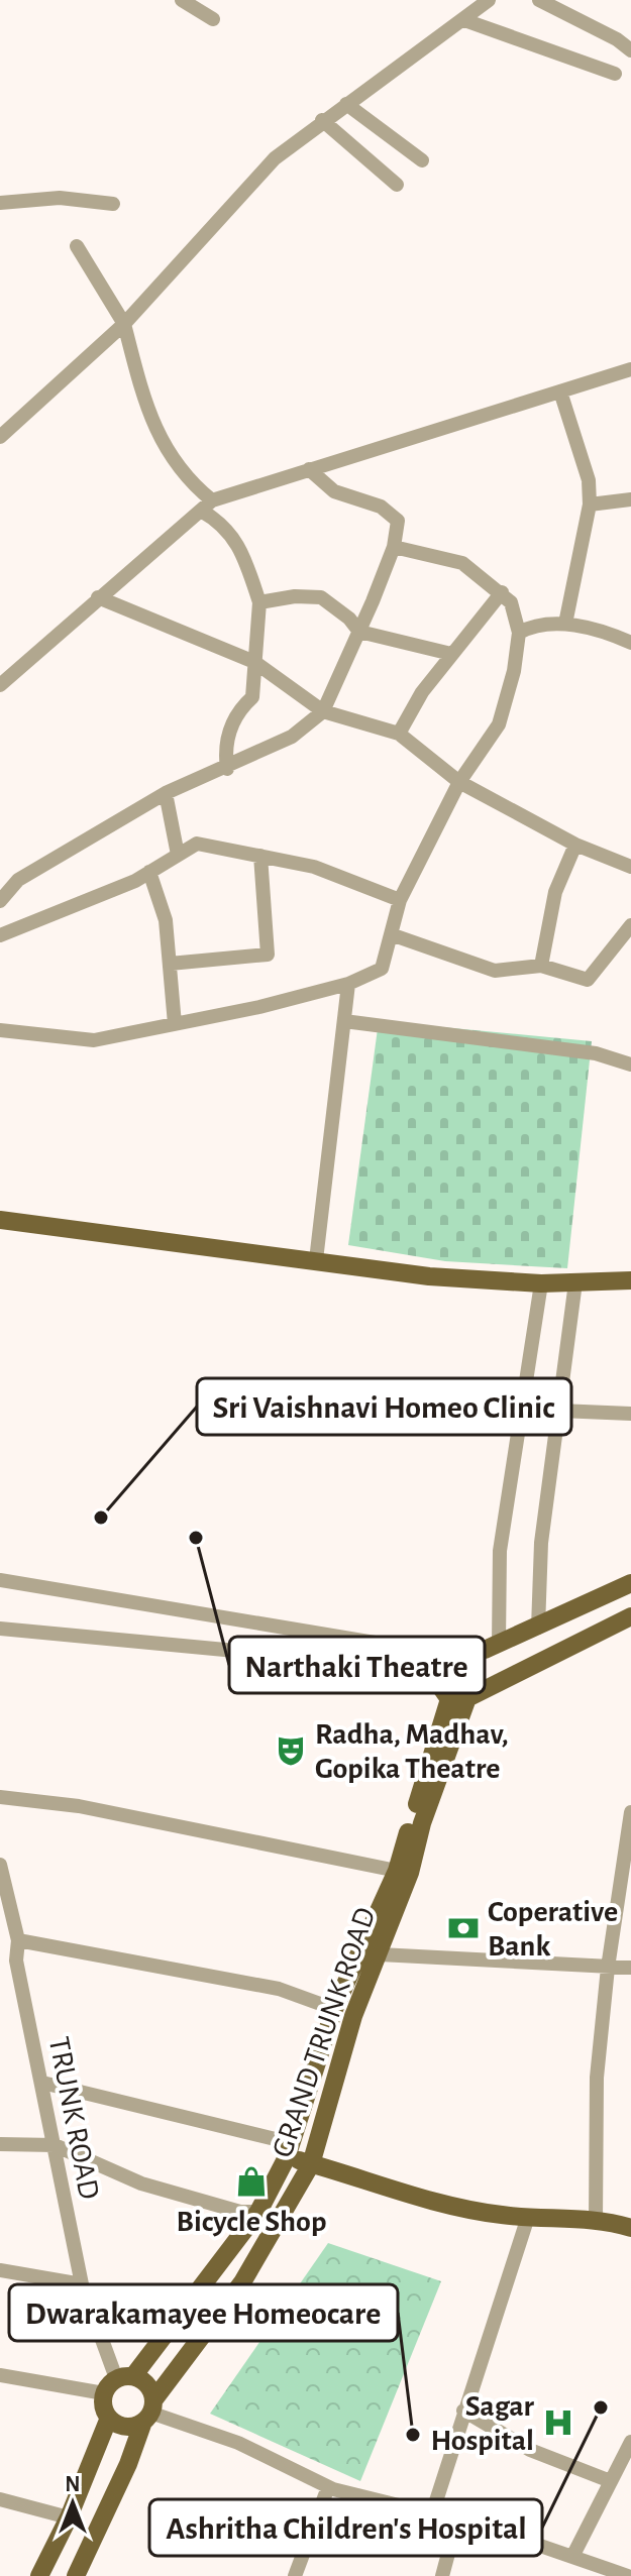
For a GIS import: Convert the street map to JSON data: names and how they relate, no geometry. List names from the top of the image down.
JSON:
{
  "streets": {
    "main road": ["GRAND TRUNK ROAD"],
    "street": ["TRUNK ROAD"]
  },
  "crossings": [
    ["GRAND TRUNK ROAD", "TRUNK ROAD"]
  ],
  "places": {
    "other": [
      "Sri Vaishnavi Homeo Clinic",
      "Narthaki Theatre",
      "Ashritha Children's Hospital",
      "Dwarakamayee Homeocare"
    ],
    "theatre": ["Radha, Madhav, Gopika Theatre"],
    "bank": ["Coperative Bank"],
    "shop": ["Bicycle Shop"],
    "hospital": ["Sagar Hospital"]
  },
  "north": "top"
}
